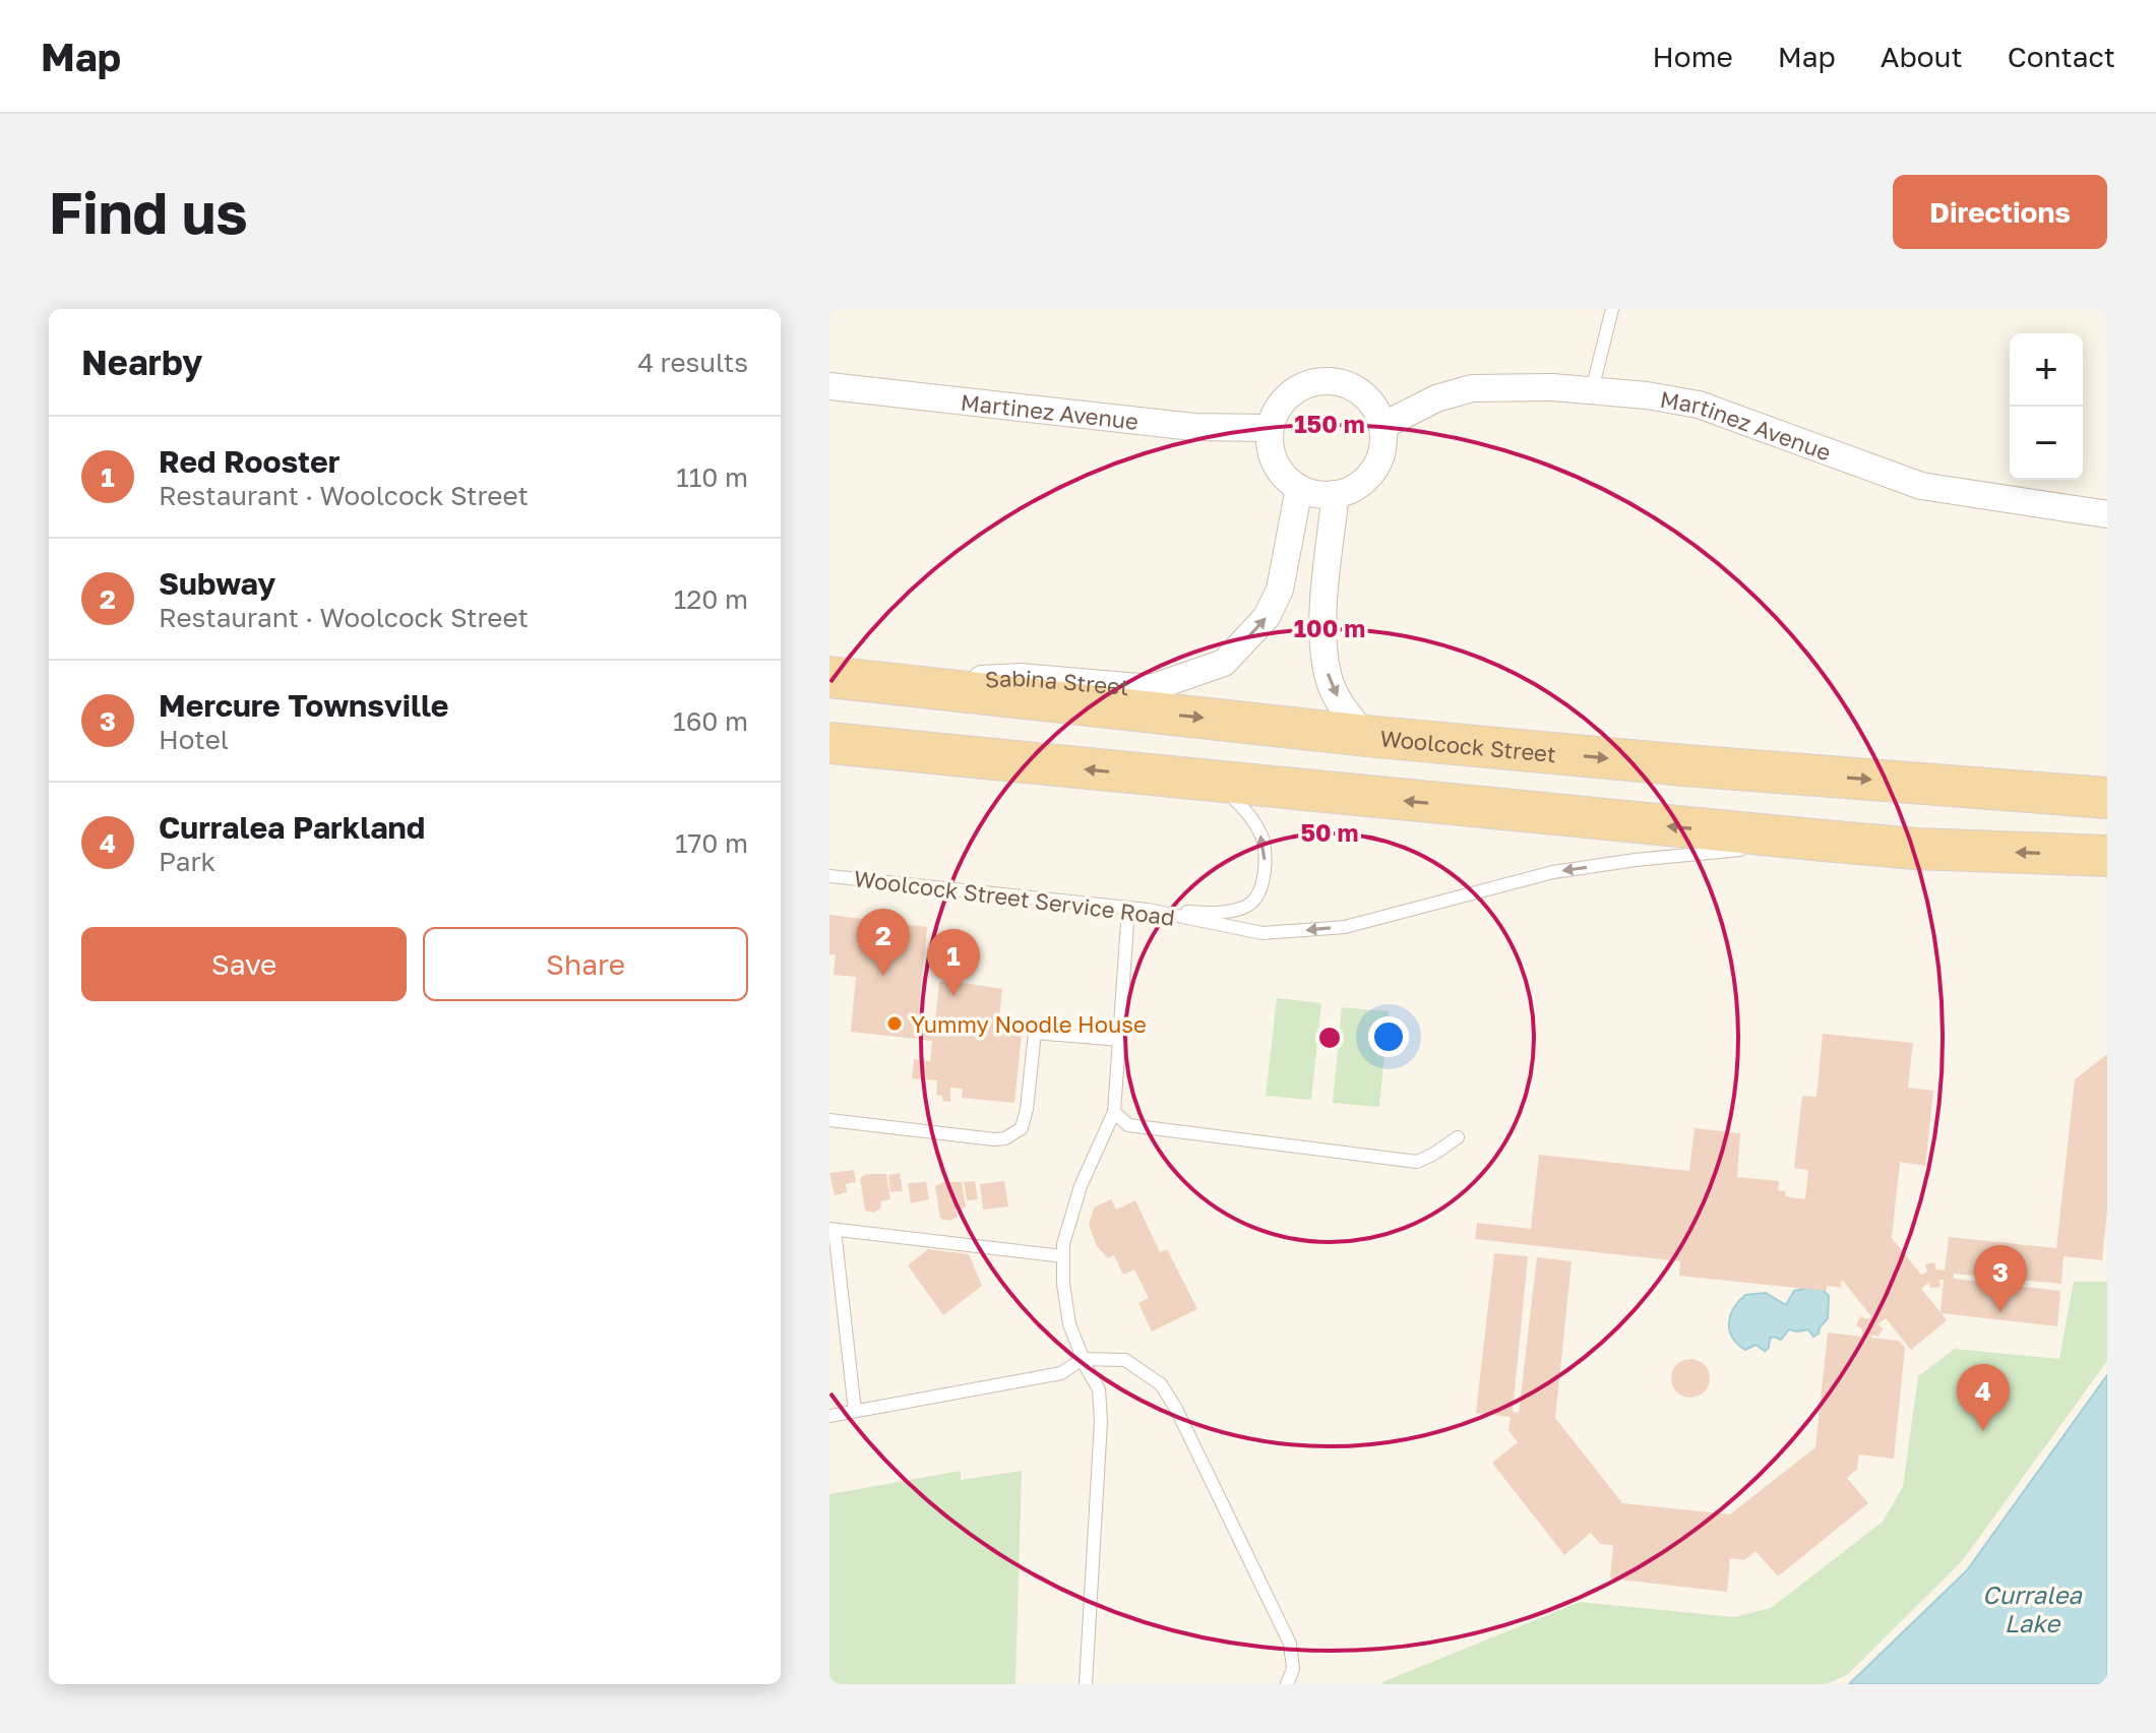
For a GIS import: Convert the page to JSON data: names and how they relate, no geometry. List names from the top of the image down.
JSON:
{
  "streets": {
    "main road": ["Woolcock Street"],
    "street": ["Martinez Avenue", "Sabina Street"],
    "lane": ["Woolcock Street Service Road"]
  },
  "crossings": [
    ["Martinez Avenue", "Sabina Street"],
    ["Sabina Street", "Woolcock Street"]
  ],
  "one_way": ["Sabina Street", "Woolcock Street Service Road"],
  "water": ["Curralea Lake"],
  "places": ["Yummy Noodle House"],
  "page": {
    "header": "Map",
    "nav": [
      "Home",
      "Map",
      "About",
      "Contact"
    ],
    "buttons": [
      "Directions",
      ["Save", "Share"]
    ],
    "title": "Find us",
    "heading": ["Nearby", "4 results"],
    "map_buttons": ["+", "−"],
    "list": [
      {
        "mark": "1",
        "name": "Red Rooster",
        "note": "Restaurant · Woolcock Street",
        "value": "110 m"
      },
      {
        "mark": "2",
        "name": "Subway",
        "note": "Restaurant · Woolcock Street",
        "value": "120 m"
      },
      {
        "mark": "3",
        "name": "Mercure Townsville",
        "note": "Hotel",
        "value": "160 m"
      },
      {
        "mark": "4",
        "name": "Curralea Parkland",
        "note": "Park",
        "value": "170 m"
      }
    ],
    "pins": [
      "2",
      "1",
      "3",
      "4"
    ]
  },
  "rings": ["150 m", "100 m", "50 m"]
}
